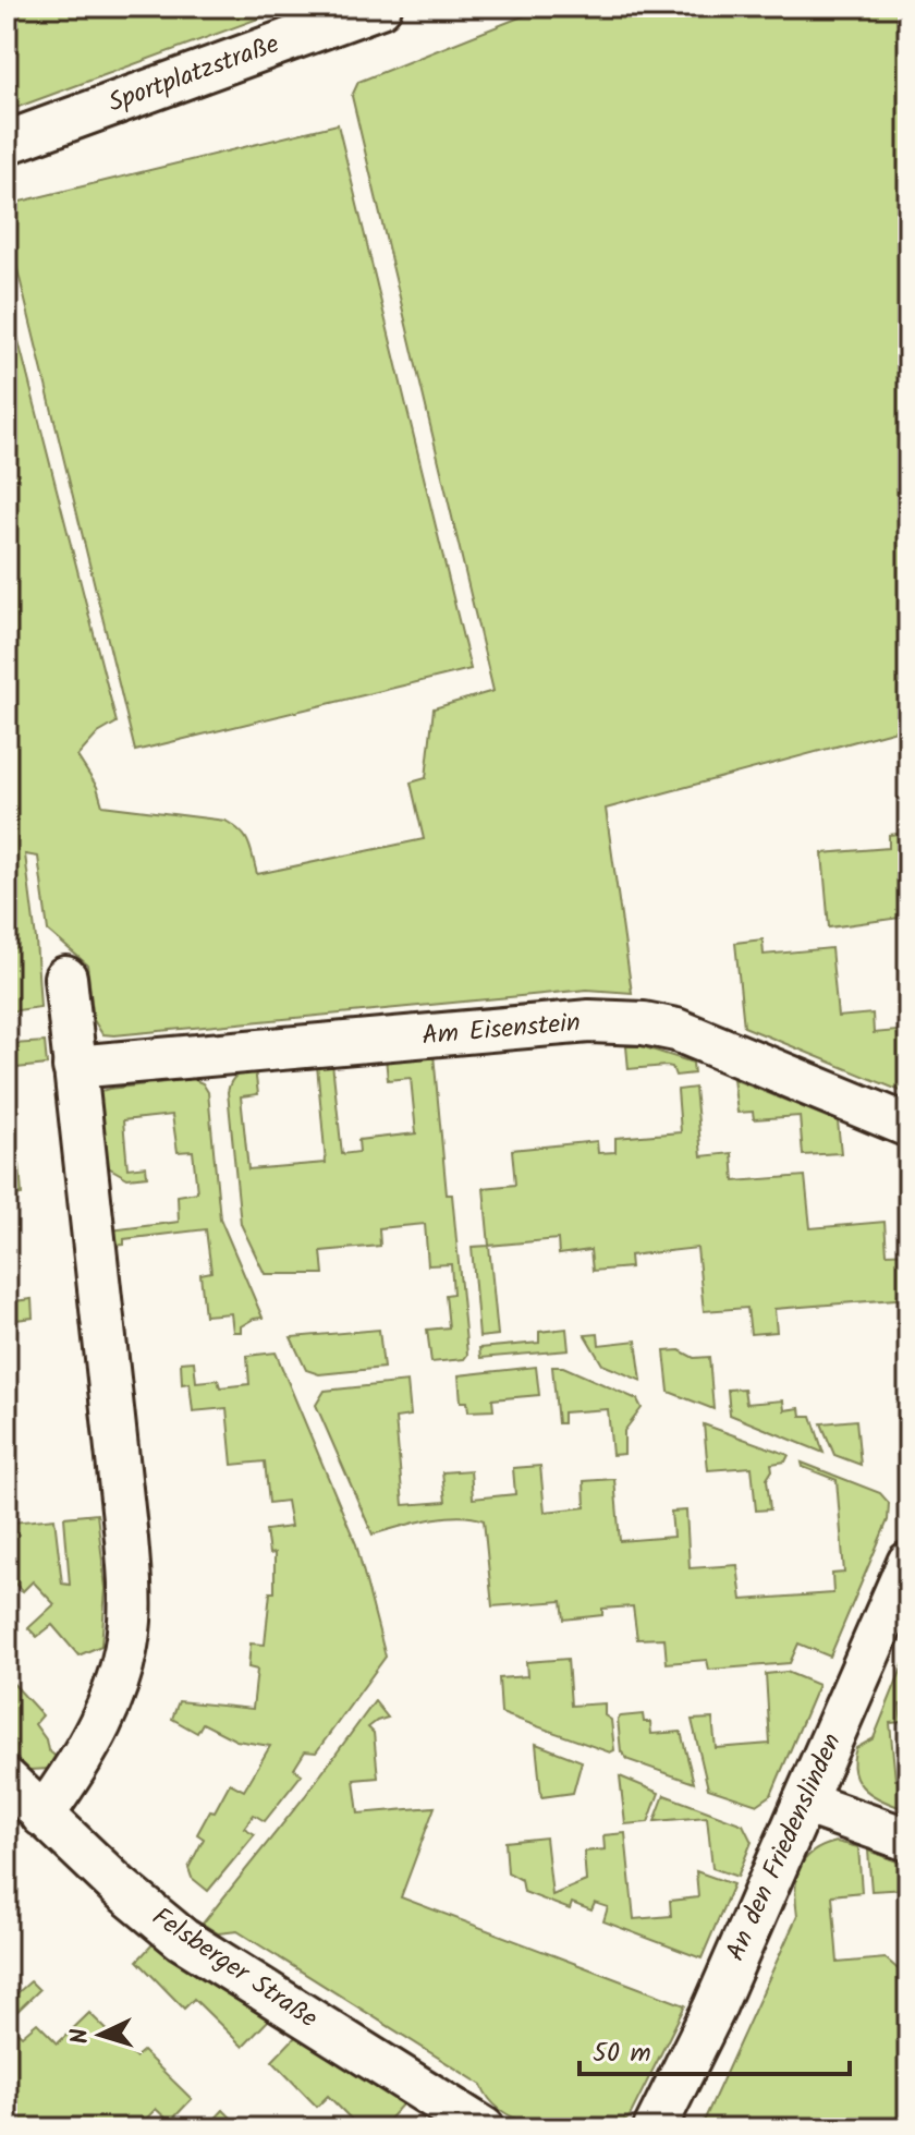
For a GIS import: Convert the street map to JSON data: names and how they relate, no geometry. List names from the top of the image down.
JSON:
{
  "streets": {
    "street": [
      "Sportplatzstraße",
      "Am Eisenstein",
      "An den Friedenslinden",
      "Felsberger Straße"
    ]
  },
  "scale_bar": "50 m",
  "north": "left"
}
